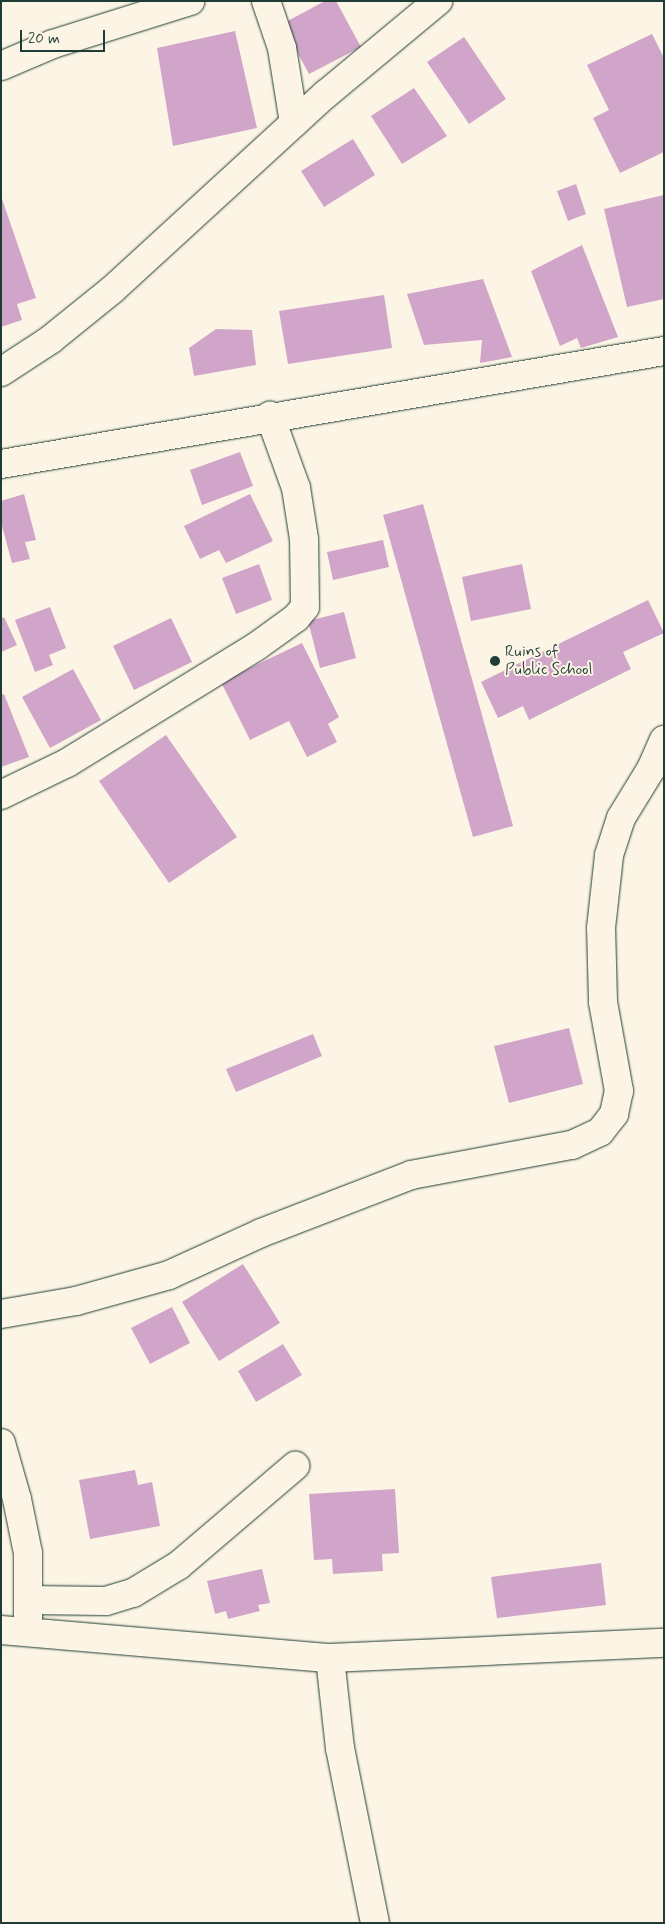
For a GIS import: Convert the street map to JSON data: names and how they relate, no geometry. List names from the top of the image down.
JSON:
{
  "places": ["Ruins of Public School"],
  "scale_bar": "20 m"
}
